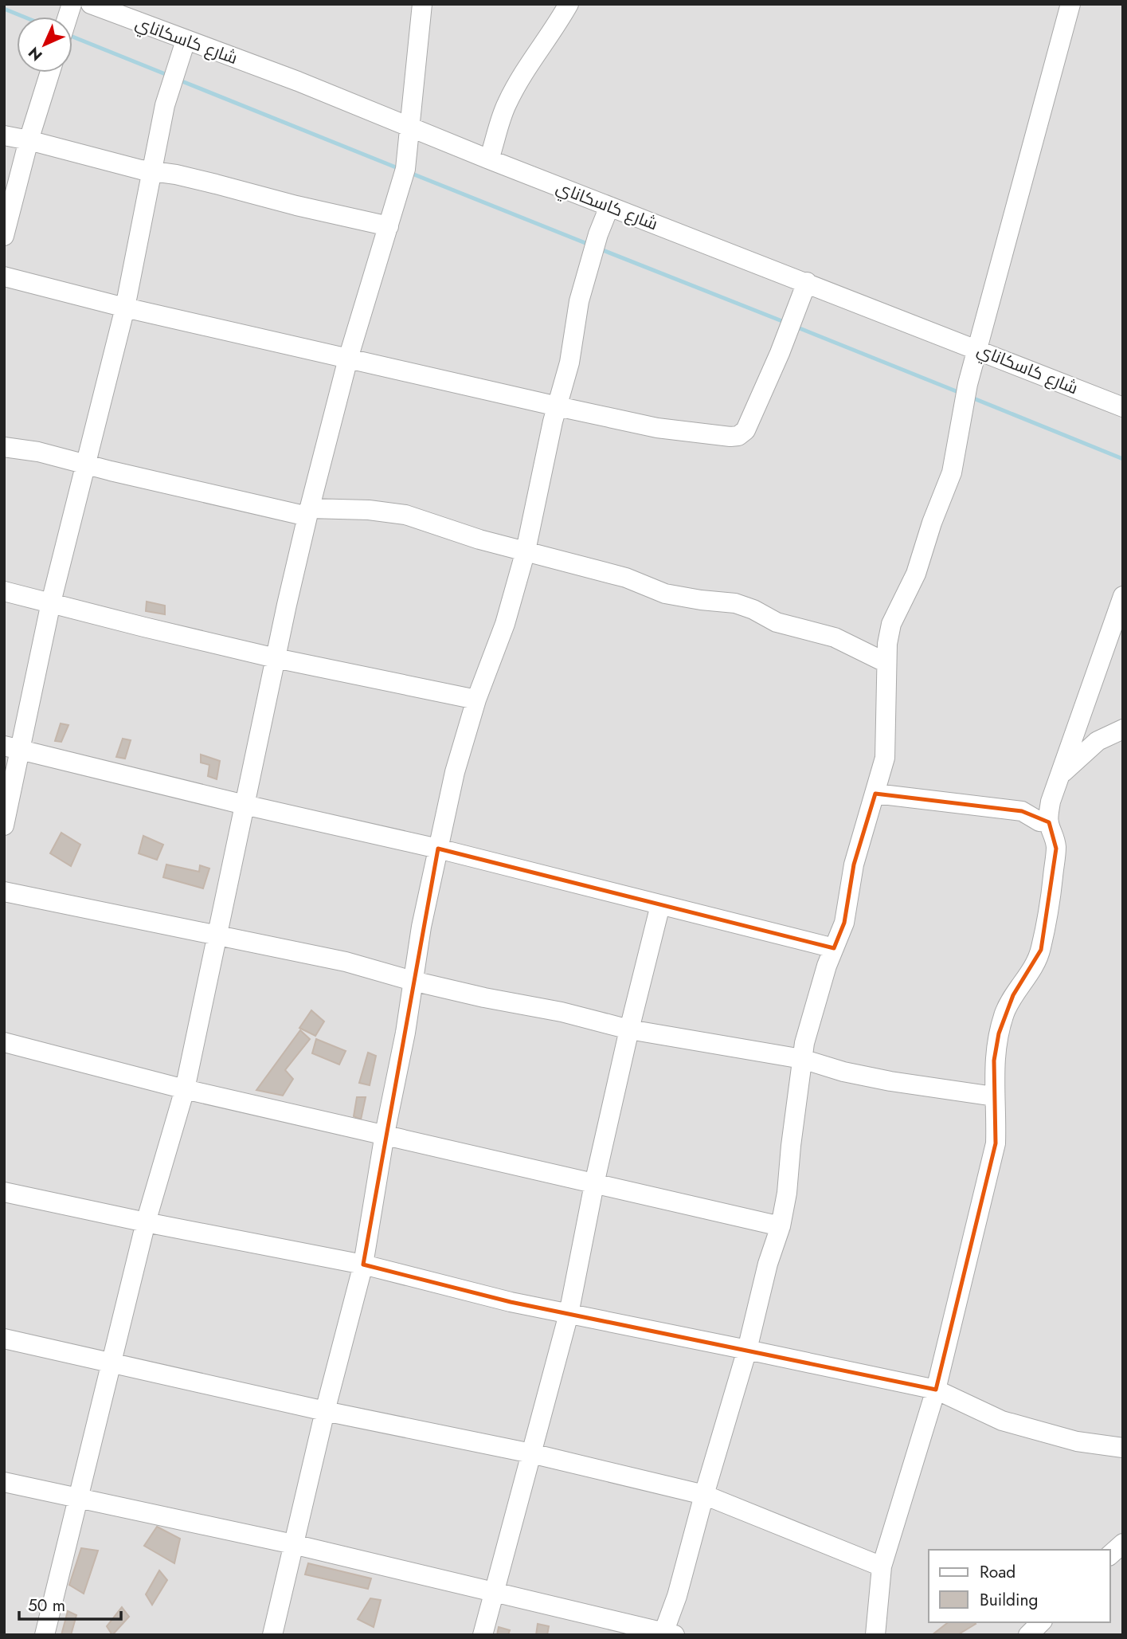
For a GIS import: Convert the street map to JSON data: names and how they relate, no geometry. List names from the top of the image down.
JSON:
{
  "streets": {
    "street": ["شارع كاسكاناي"]
  },
  "legend": ["Road", "Building"],
  "scale_bar": "50 m",
  "north": "bottom left"
}
